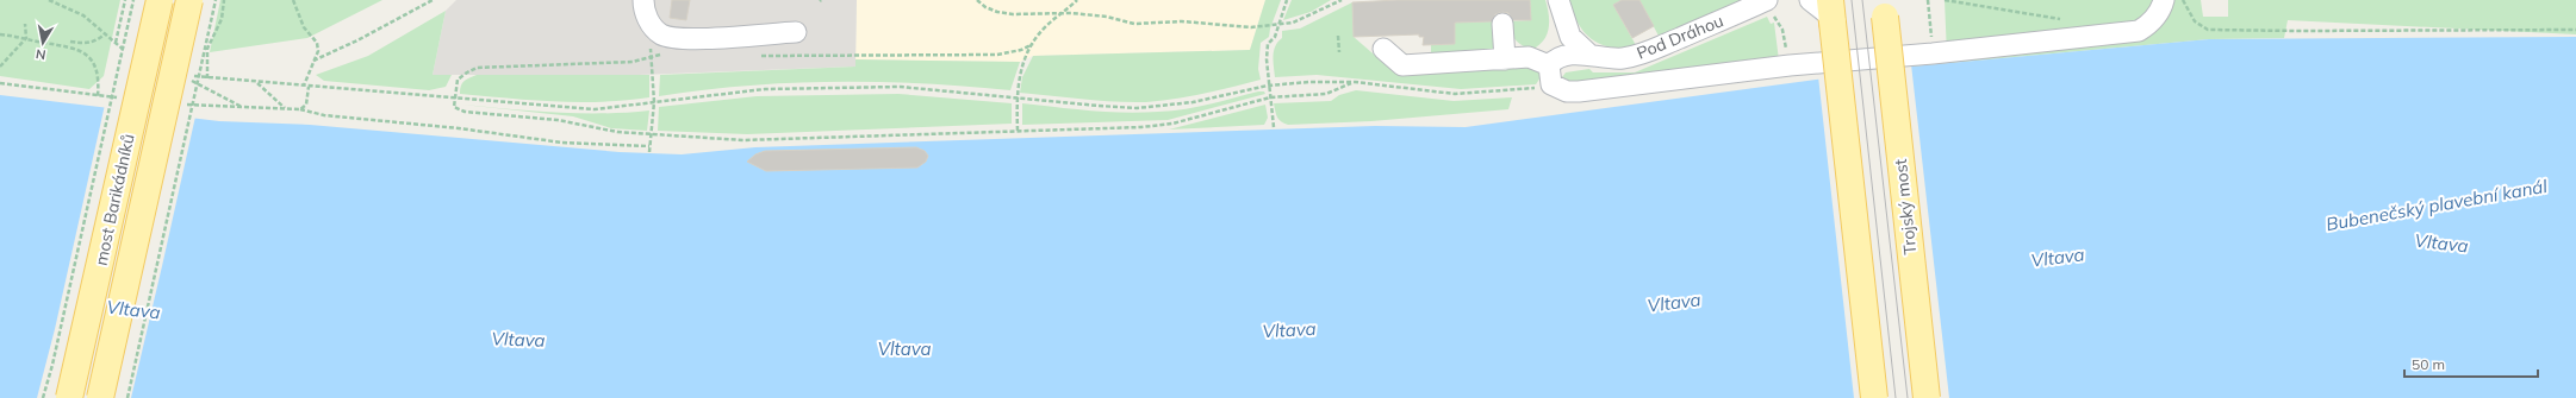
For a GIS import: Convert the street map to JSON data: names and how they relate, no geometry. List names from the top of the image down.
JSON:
{
  "streets": {
    "main road": ["most Barikádníků", "Trojský most"],
    "lane": ["Pod Dráhou"]
  },
  "water": ["Bubenečský plavební kanál", "Vltava"],
  "scale_bar": "50 m",
  "north": "bottom"
}
